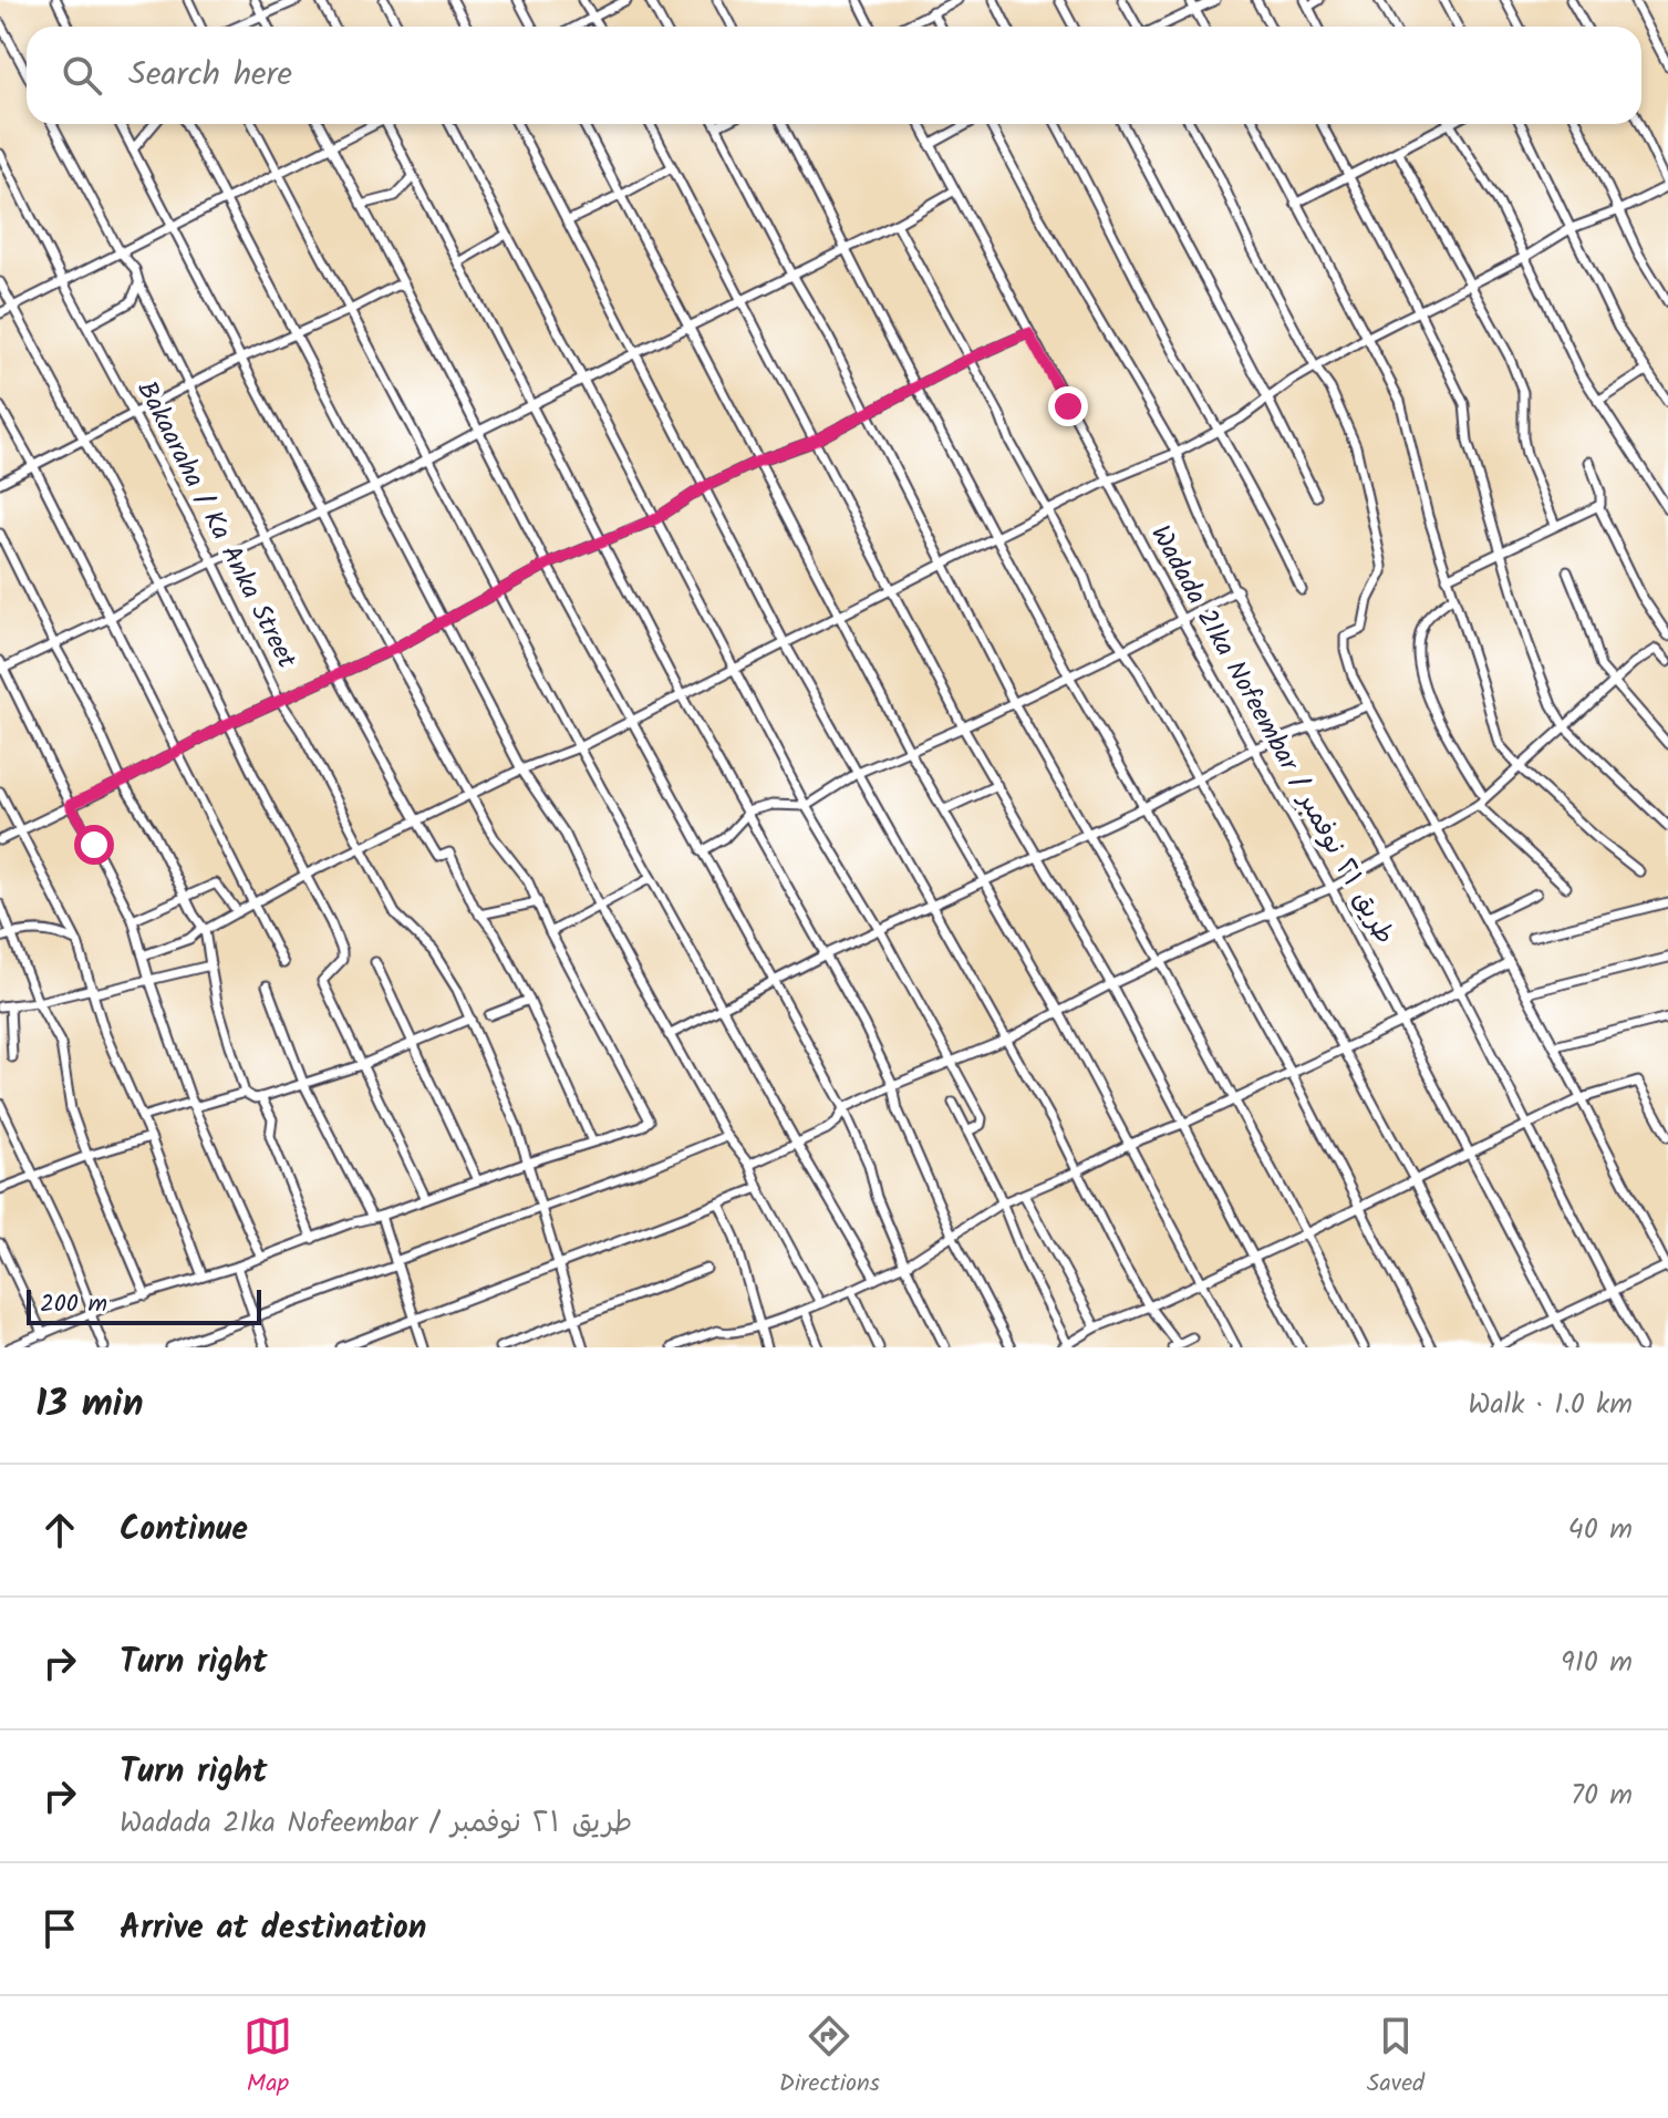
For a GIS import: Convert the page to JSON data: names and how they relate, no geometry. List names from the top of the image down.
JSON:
{
  "streets": {
    "street": ["Bakaaraha / Ka Anka Street", "Wadada 21ka Nofeembar / طريق ٢١ نوفمبر"]
  },
  "scale_bar": "200 m",
  "page": {
    "search": "Search here",
    "scale": "200 m",
    "heading": ["13 min", "Walk · 1.0 km"],
    "list": [
      ["Continue", "40 m"],
      ["Turn right", "910 m"],
      ["Turn right", "Wadada 21ka Nofeembar / طريق ٢١ نوفمبر", "70 m"],
      "Arrive at destination"
    ],
    "nav": ["Map", "Directions", "Saved"]
  }
}
